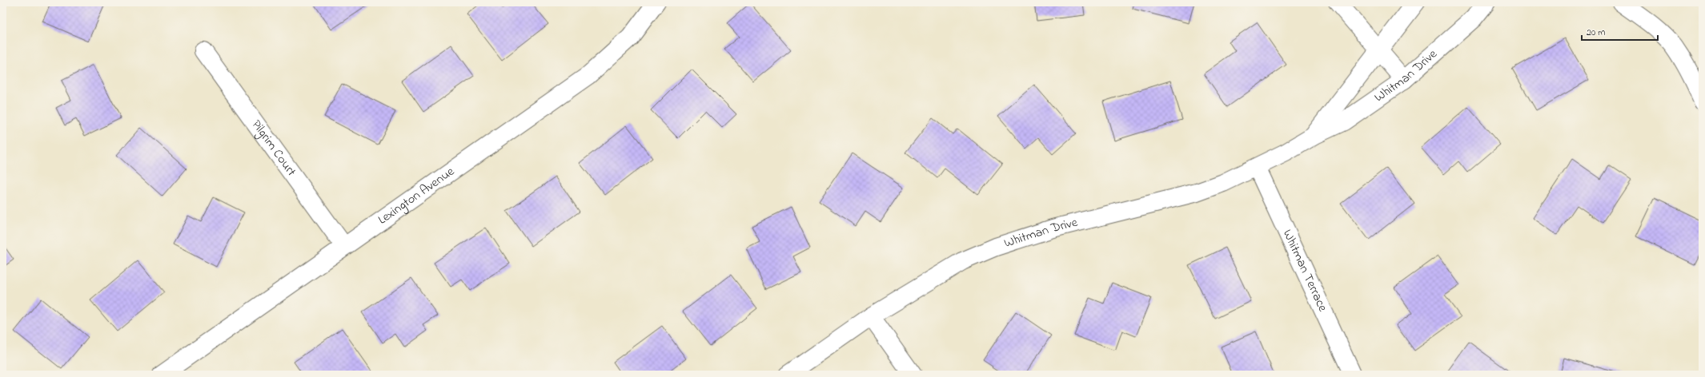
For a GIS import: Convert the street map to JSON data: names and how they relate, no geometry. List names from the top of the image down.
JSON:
{
  "streets": {
    "street": [
      "Whitman Drive",
      "Pilgrim Court",
      "Lexington Avenue",
      "Whitman Terrace"
    ]
  },
  "crossings": [
    ["Whitman Drive", "Whitman Terrace"],
    ["Pilgrim Court", "Lexington Avenue"]
  ],
  "scale_bar": "20 m"
}
